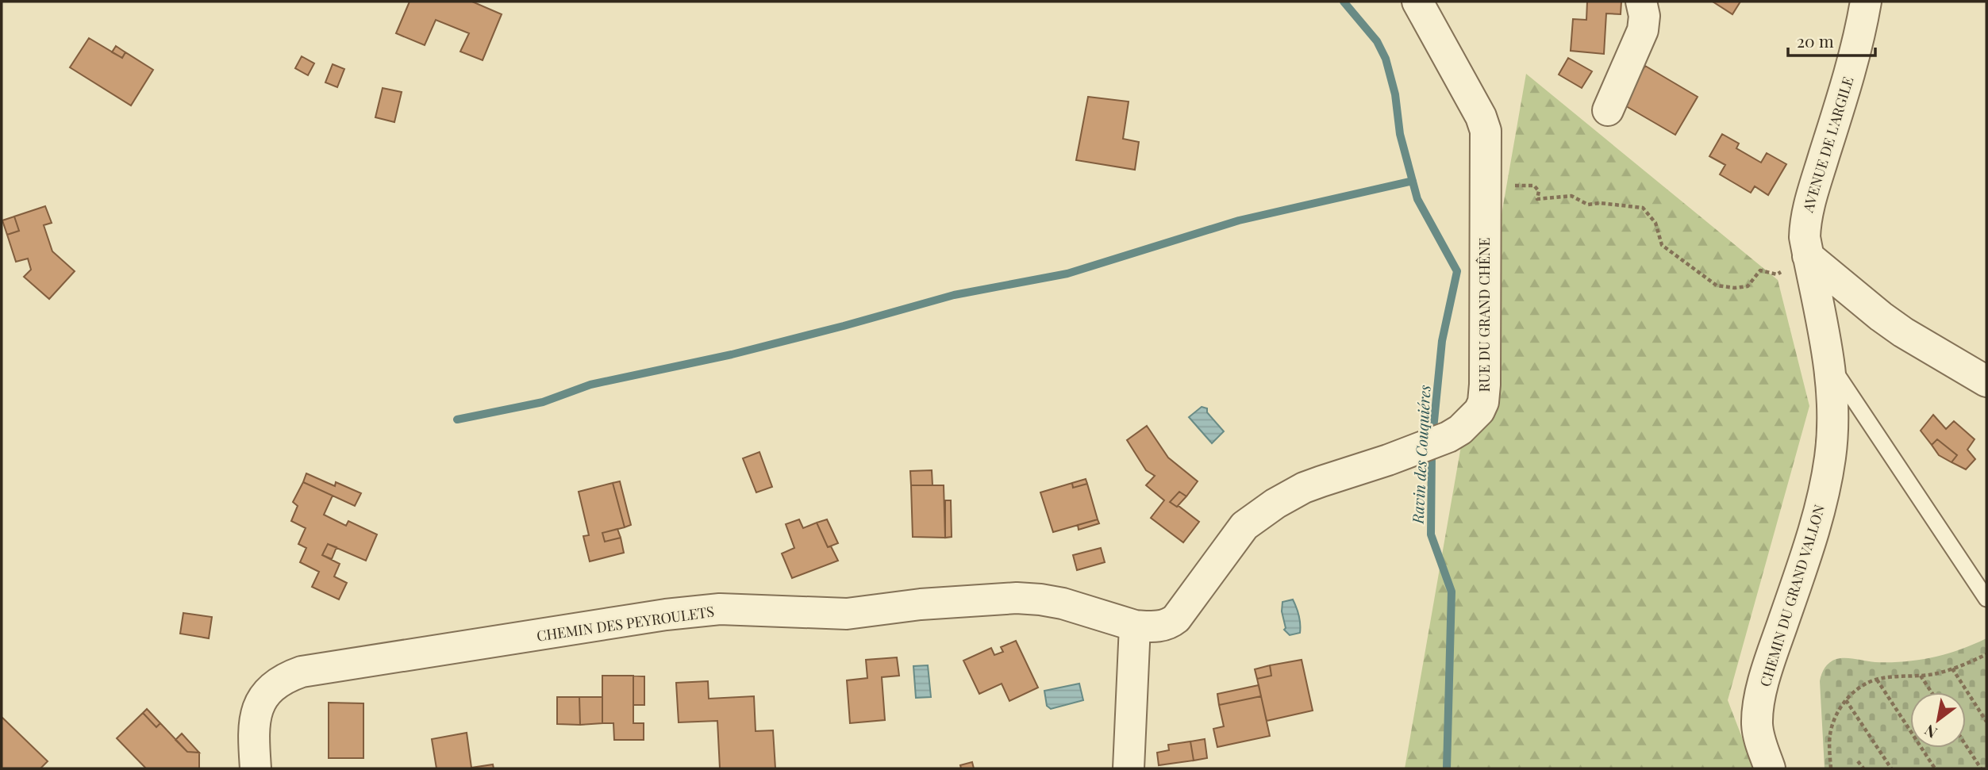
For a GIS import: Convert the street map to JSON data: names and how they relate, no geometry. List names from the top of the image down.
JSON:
{
  "streets": {
    "street": [
      "AVENUE DE L'ARGILE",
      "RUE DU GRAND CHÊNE",
      "CHEMIN DU GRAND VALLON",
      "CHEMIN DES PEYROULETS"
    ]
  },
  "crossings": [
    ["AVENUE DE L'ARGILE", "CHEMIN DU GRAND VALLON"],
    ["RUE DU GRAND CHÊNE", "CHEMIN DES PEYROULETS"]
  ],
  "water": ["Ravin des Couquiéres"],
  "scale_bar": "20 m",
  "north": "bottom left"
}
